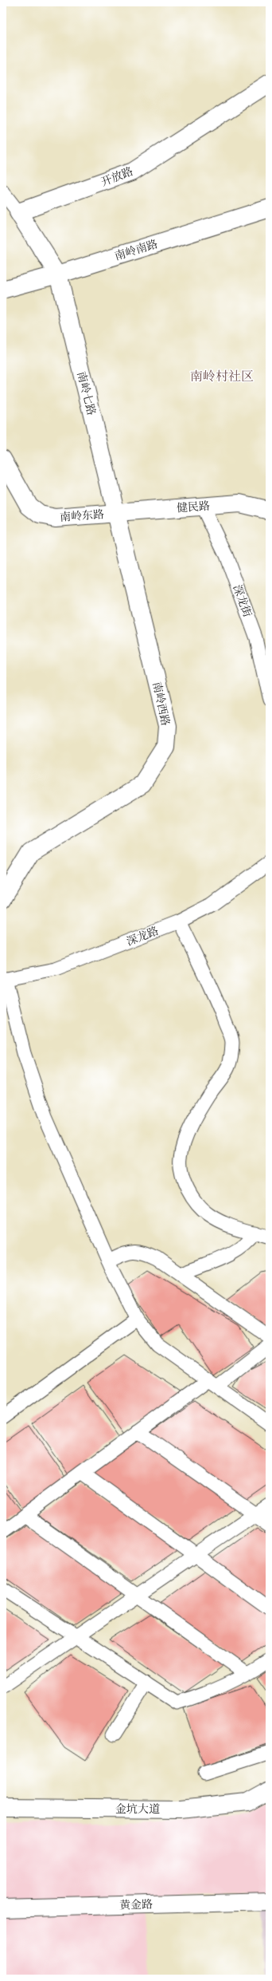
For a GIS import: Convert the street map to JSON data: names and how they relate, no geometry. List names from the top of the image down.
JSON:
{
  "streets": {
    "street": [
      "开放路",
      "南岭南路",
      "南岭七路",
      "健民路",
      "南岭东路",
      "深龙街",
      "南岭西路",
      "深龙路",
      "金坑大道",
      "黄金路"
    ]
  },
  "crossings": [
    ["南岭南路", "南岭七路"],
    ["南岭七路", "健民路"],
    ["南岭七路", "南岭东路"],
    ["南岭七路", "南岭西路"],
    ["健民路", "南岭东路"],
    ["健民路", "深龙街"],
    ["健民路", "南岭西路"],
    ["南岭东路", "南岭西路"]
  ],
  "districts": ["南岭村社区"]
}
